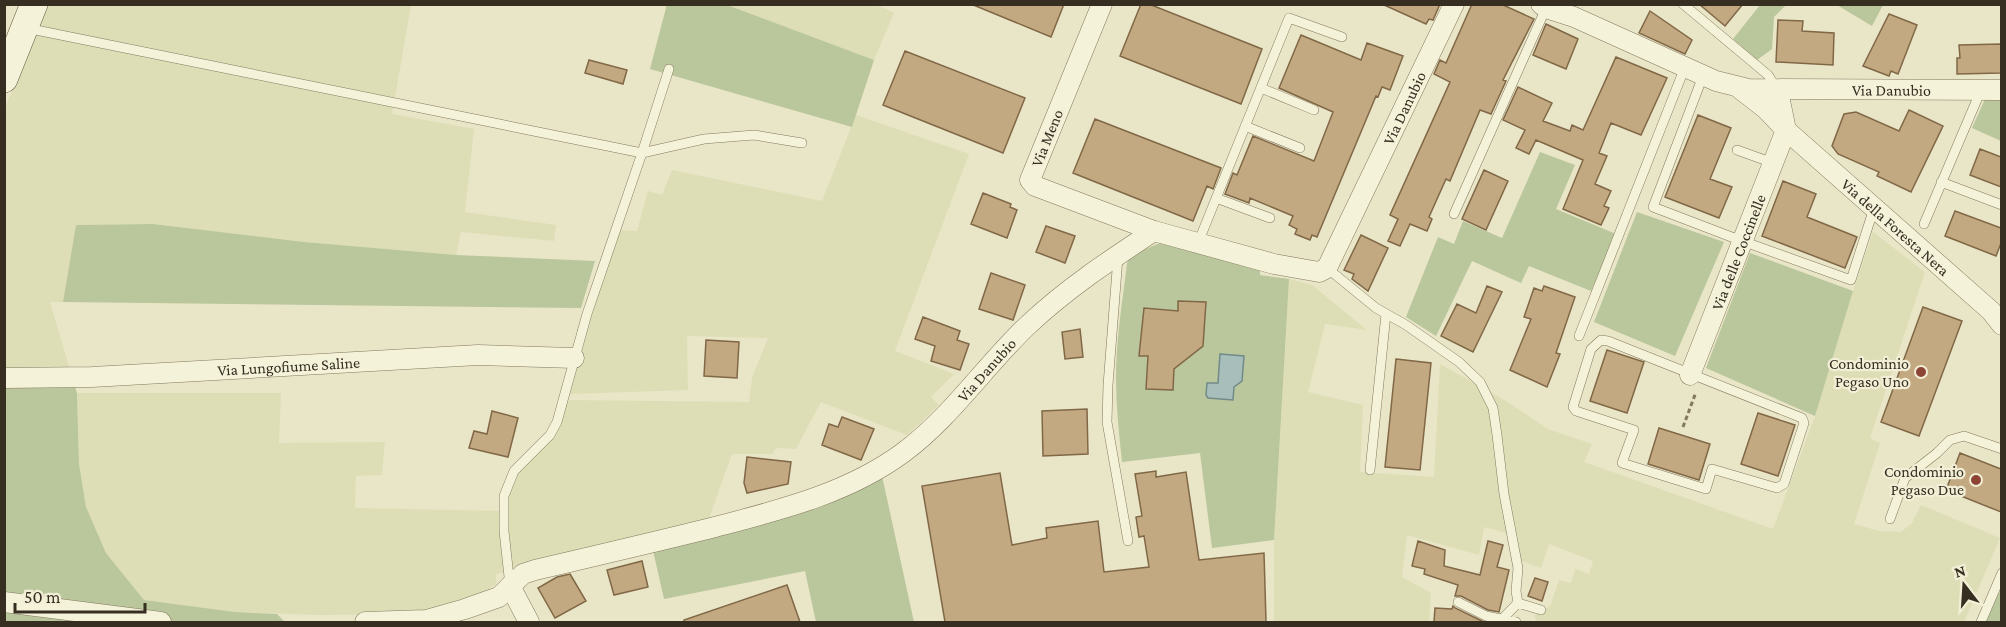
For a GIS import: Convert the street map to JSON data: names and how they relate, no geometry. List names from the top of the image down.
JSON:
{
  "streets": {
    "street": [
      "Via Danubio",
      "Via Meno",
      "Via della Foresta Nera",
      "Via delle Coccinelle",
      "Via Lungofiume Saline"
    ]
  },
  "crossings": [
    ["Via Danubio", "Via Meno"],
    ["Via Danubio", "Via della Foresta Nera"],
    ["Via della Foresta Nera", "Via delle Coccinelle"]
  ],
  "places": ["Condominio Pegaso Uno", "Condominio Pegaso Due"],
  "scale_bar": "50 m",
  "north": "top"
}
